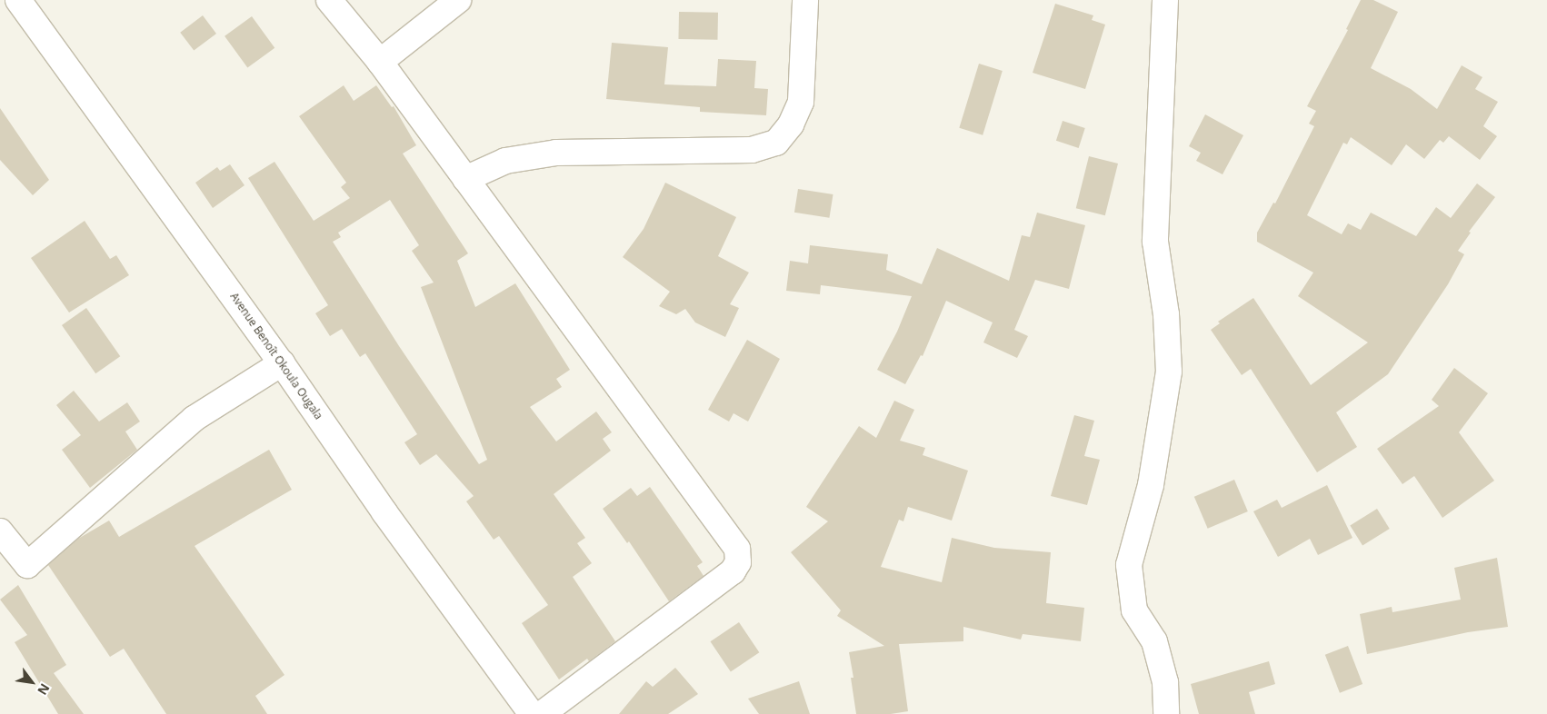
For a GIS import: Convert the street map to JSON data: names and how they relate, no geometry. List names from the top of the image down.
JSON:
{
  "streets": {
    "street": ["Avenue Benoît Okoula Ougala"]
  },
  "north": "bottom right"
}
